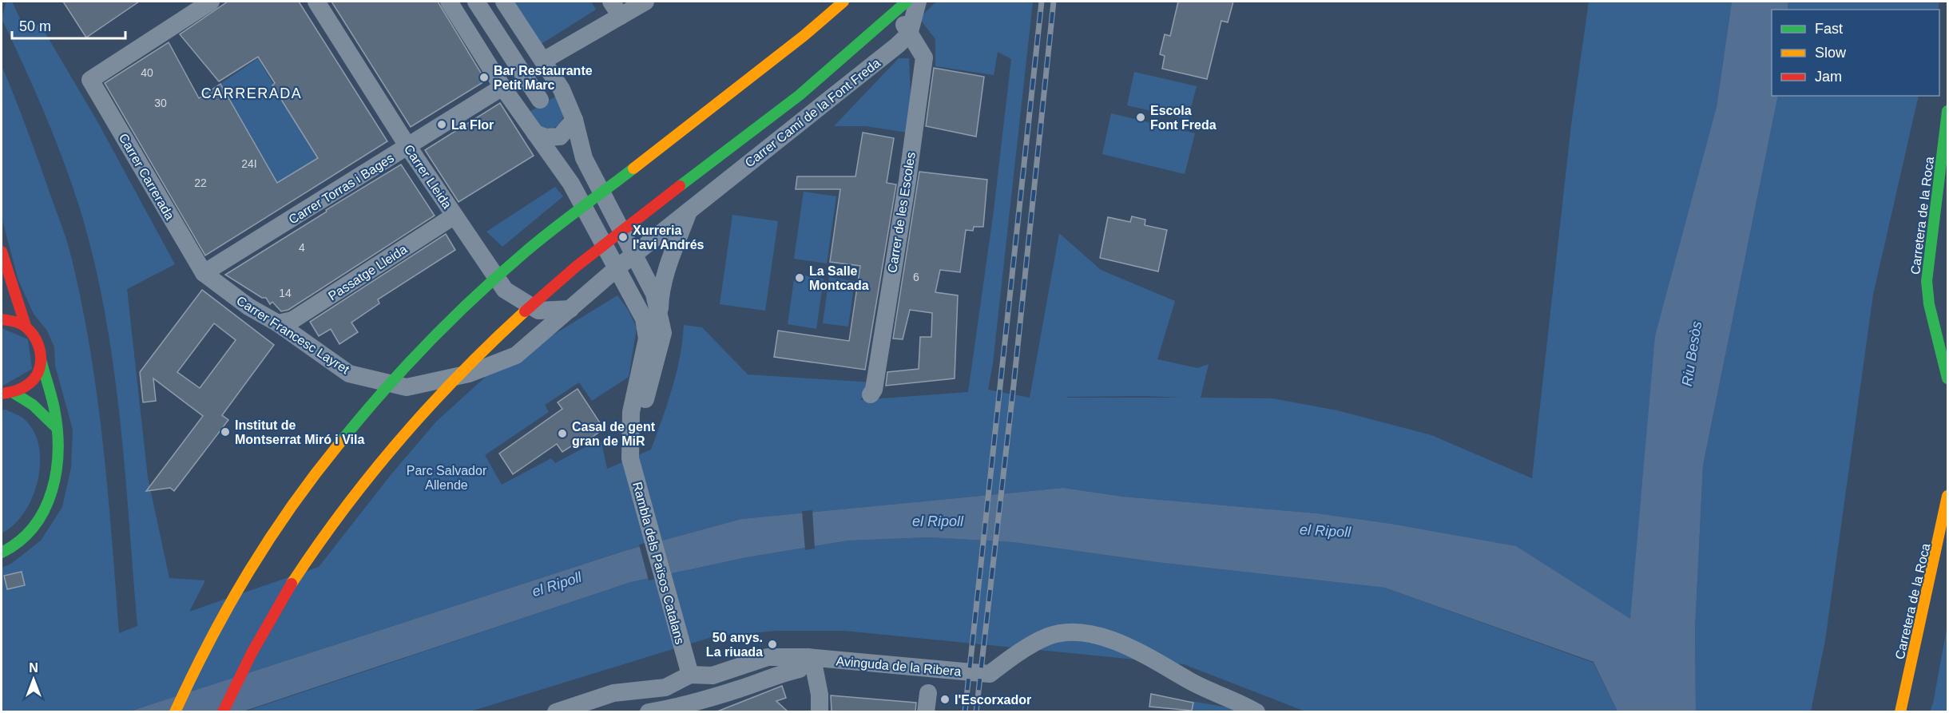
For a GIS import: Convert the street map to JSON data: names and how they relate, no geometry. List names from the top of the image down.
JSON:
{
  "streets": {
    "main road": ["Carretera de la Roca"],
    "street": [
      "Carrer Camí de la Font Freda",
      "Carrer Carrerada",
      "Carrer Lleida",
      "Carrer Torras i Bages",
      "Carrer de les Escoles",
      "Passatge Lleida",
      "Carrer Francesc Layret",
      "Rambla dels Països Catalans",
      "Avinguda de la Ribera"
    ]
  },
  "crossings": [
    ["Carrer Camí de la Font Freda", "Carrer de les Escoles"],
    ["Carrer Camí de la Font Freda", "Carrer Francesc Layret"],
    ["Carrer Carrerada", "Carrer Torras i Bages"],
    ["Carrer Carrerada", "Carrer Francesc Layret"],
    ["Carrer Lleida", "Carrer Torras i Bages"],
    ["Carrer Lleida", "Passatge Lleida"],
    ["Carrer Lleida", "Carrer Francesc Layret"],
    ["Carrer Torras i Bages", "Carrer Francesc Layret"],
    ["Carrer Torras i Bages", "Rambla dels Països Catalans"],
    ["Passatge Lleida", "Carrer Francesc Layret"],
    ["Carrer Francesc Layret", "Rambla dels Països Catalans"],
    ["Rambla dels Països Catalans", "Avinguda de la Ribera"]
  ],
  "districts": ["CARRERADA"],
  "water": ["Riu Besòs", "el Ripoll"],
  "parks": ["Parc Salvador Allende"],
  "places": [
    "Bar Restaurante Petit Marc",
    "Escola Font Freda",
    "La Flor",
    "Xurreria l'avi Andrés",
    "La Salle Montcada",
    "Institut de Montserrat Miró i Vila",
    "Casal de gent gran de MiR",
    "50 anys. La riuada",
    "l'Escorxador"
  ],
  "house_numbers": [
    "40",
    "30",
    "24I",
    "22",
    "4",
    "6",
    "14"
  ],
  "legend": ["Fast", "Slow", "Jam"],
  "scale_bar": "50 m",
  "north": "top"
}
